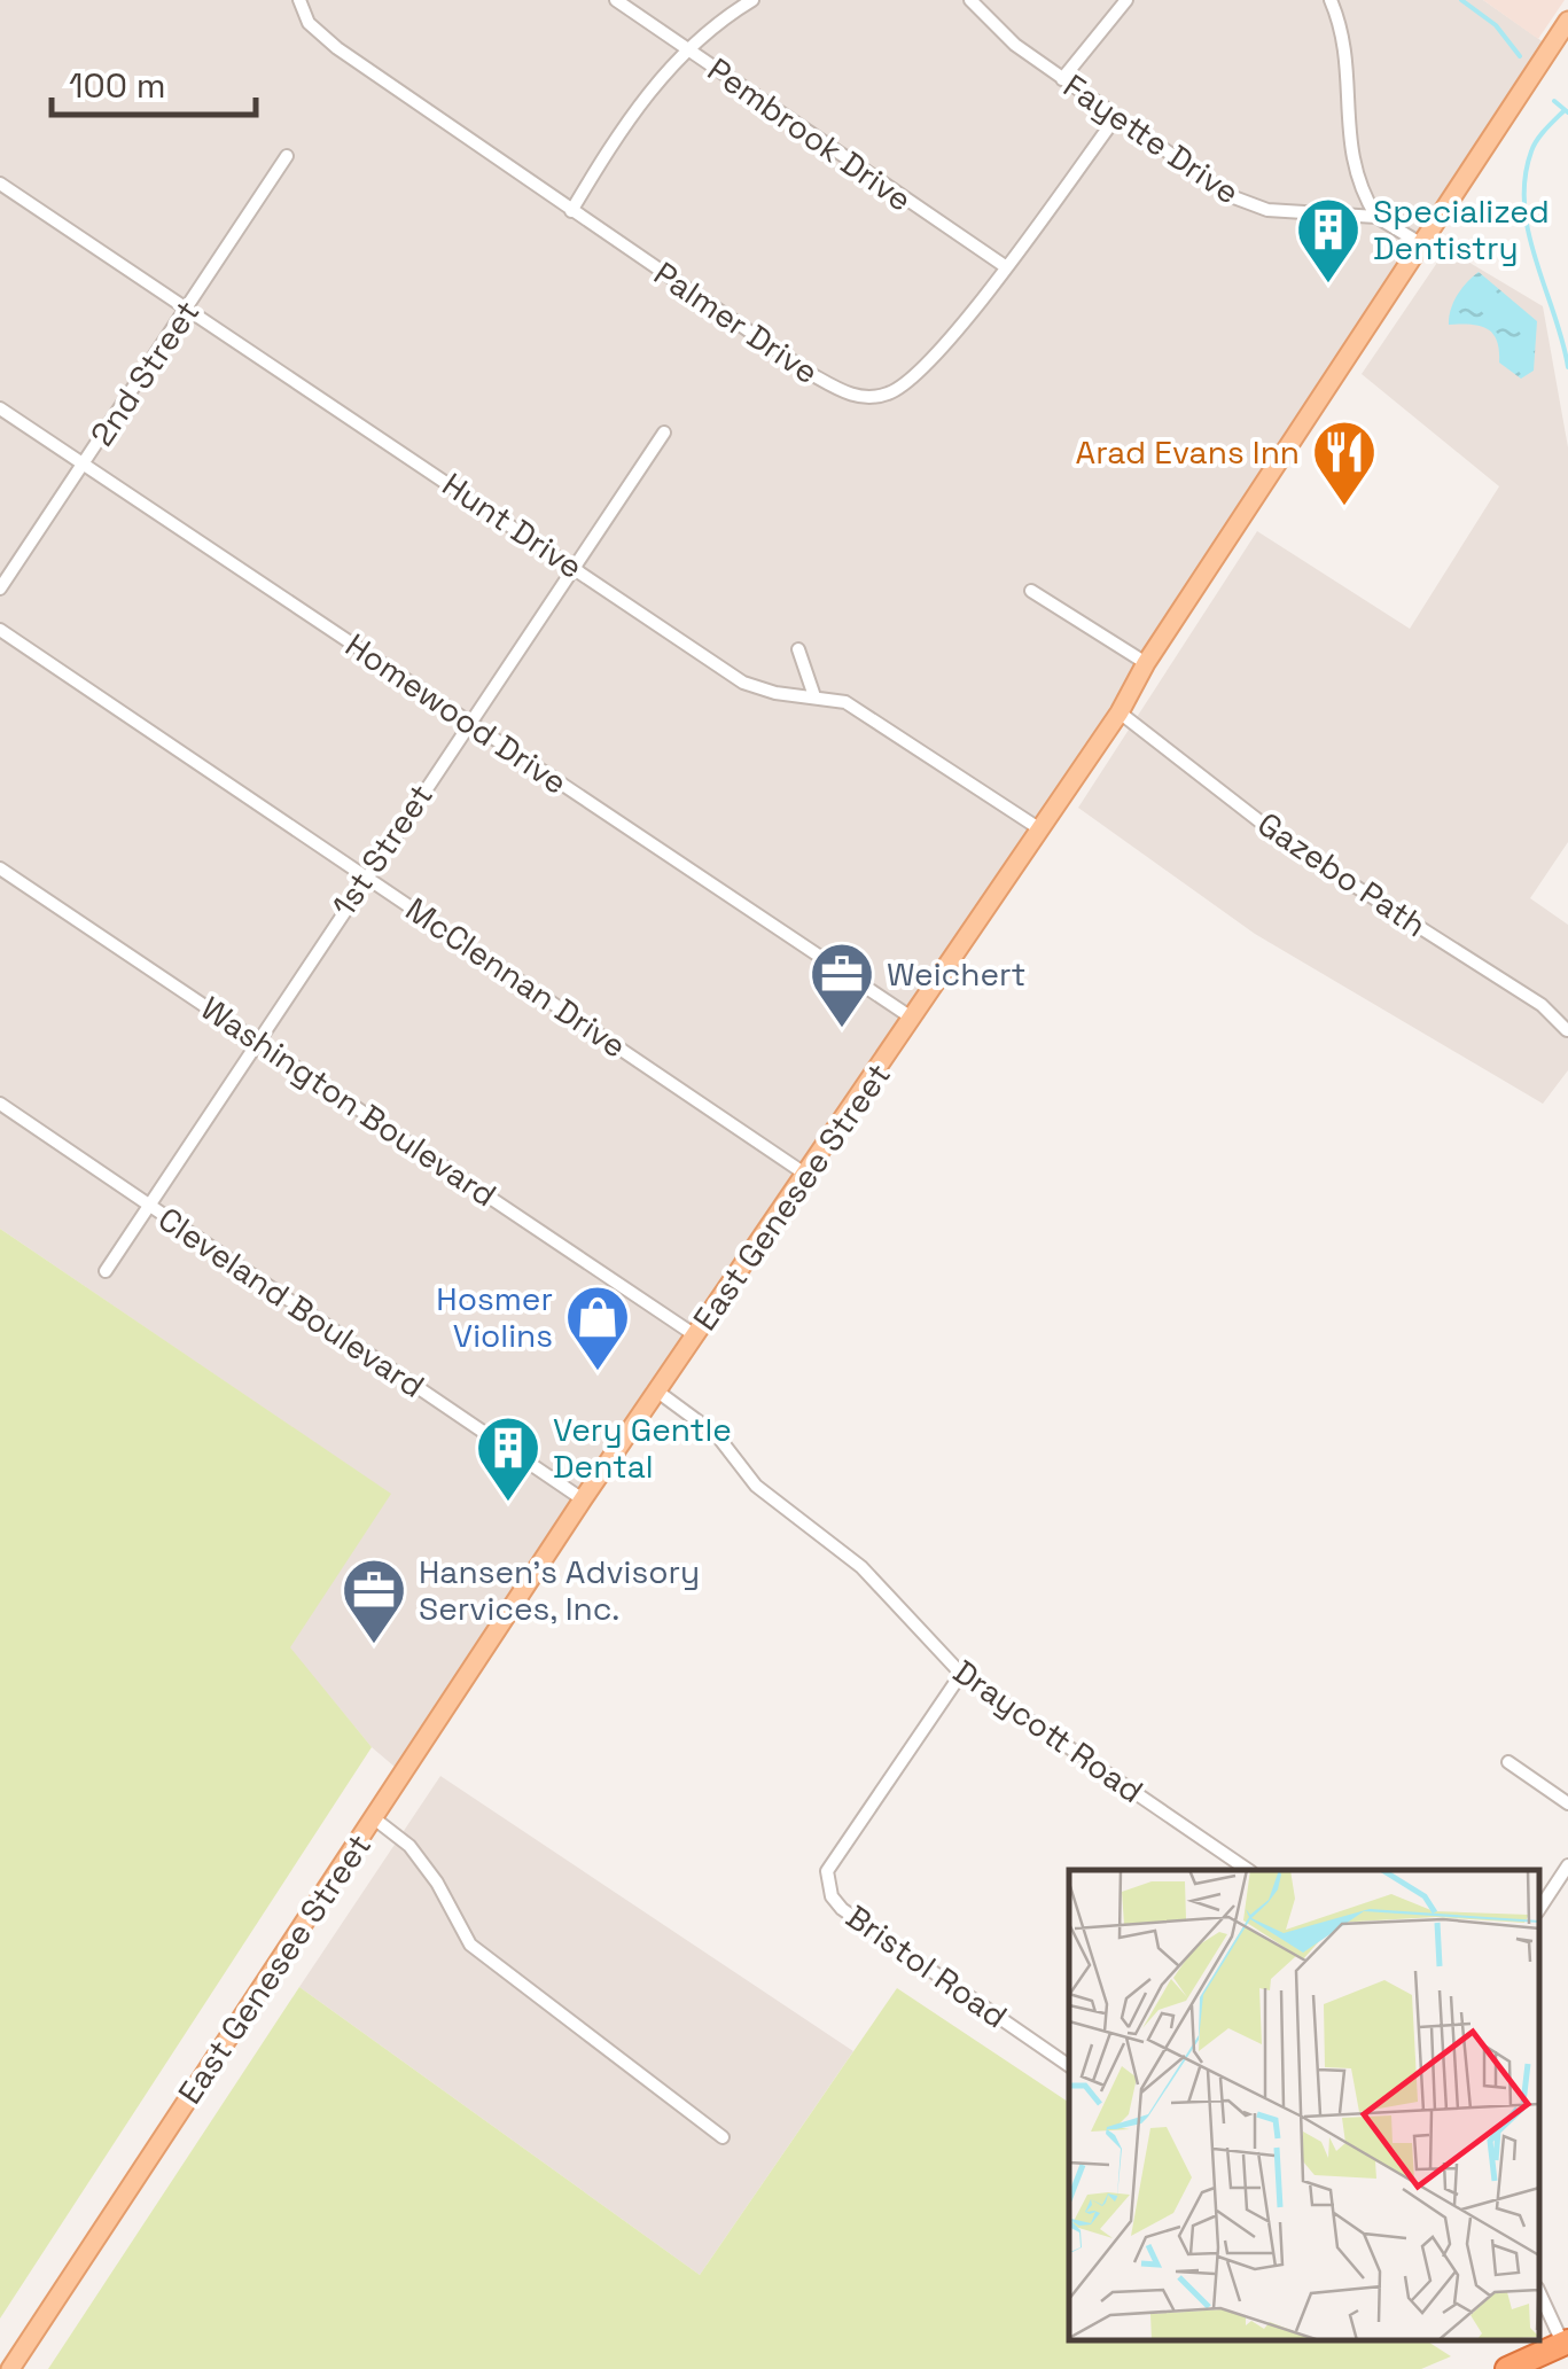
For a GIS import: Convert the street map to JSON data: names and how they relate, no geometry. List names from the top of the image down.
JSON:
{
  "streets": {
    "main road": ["East Genesee Street"],
    "street": [
      "Pembrook Drive",
      "Fayette Drive",
      "Palmer Drive",
      "2nd Street",
      "Hunt Drive",
      "Homewood Drive",
      "1st Street",
      "Gazebo Path",
      "McClennan Drive",
      "Washington Boulevard",
      "Cleveland Boulevard",
      "Draycott Road",
      "Bristol Road"
    ]
  },
  "crossings": [
    ["Pembrook Drive", "Palmer Drive"],
    ["Fayette Drive", "Palmer Drive"],
    ["Fayette Drive", "East Genesee Street"],
    ["2nd Street", "Hunt Drive"],
    ["2nd Street", "Homewood Drive"],
    ["Hunt Drive", "1st Street"],
    ["Hunt Drive", "East Genesee Street"],
    ["Homewood Drive", "1st Street"],
    ["Homewood Drive", "East Genesee Street"],
    ["1st Street", "McClennan Drive"],
    ["1st Street", "Washington Boulevard"],
    ["1st Street", "Cleveland Boulevard"],
    ["Gazebo Path", "East Genesee Street"],
    ["McClennan Drive", "East Genesee Street"],
    ["Washington Boulevard", "East Genesee Street"],
    ["East Genesee Street", "Cleveland Boulevard"],
    ["East Genesee Street", "Draycott Road"],
    ["Draycott Road", "Bristol Road"]
  ],
  "places": {
    "building": ["Specialized Dentistry", "Very Gentle Dental"],
    "restaurant": ["Arad Evans Inn"],
    "office": ["Weichert", "Hansen's Advisory Services, Inc."],
    "shop": ["Hosmer Violins"]
  },
  "scale_bar": "100 m"
}
